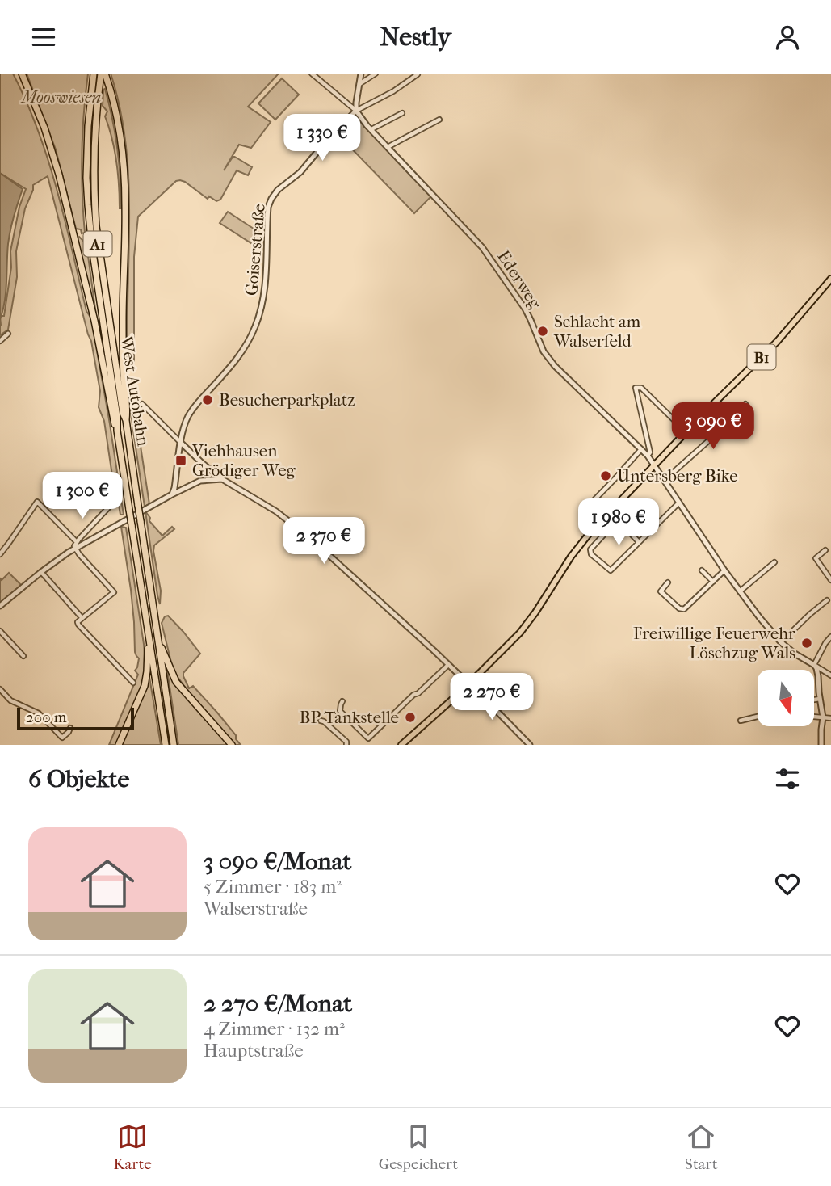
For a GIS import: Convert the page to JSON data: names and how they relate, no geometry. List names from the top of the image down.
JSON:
{
  "streets": {
    "highway": ["A1", "West Autobahn"],
    "main road": ["B1"],
    "street": ["Goiserstraße", "Ederweg"]
  },
  "crossings": [
    ["Goiserstraße", "Ederweg"],
    ["Ederweg", "B1"]
  ],
  "parks": ["Mooswiesen"],
  "places": {
    "other": [
      "Schlacht am Walserfeld",
      "Besucherparkplatz",
      "Untersberg Bike",
      "Freiwillige Feuerwehr Löschzug Wals",
      "BP Tankstelle"
    ],
    "transit": ["Viehhausen Grödiger Weg"]
  },
  "scale_bar": "200 m",
  "north": "bottom",
  "page": {
    "header": "Nestly",
    "price": [
      "1 330 €",
      "3 090 €",
      "1 300 €",
      "1 980 €",
      "2 370 €",
      "2 270 €"
    ],
    "scale": "200 m",
    "heading": "6 Objekte",
    "list": [
      {
        "name": "3 090 €/Monat",
        "note": "5 Zimmer · 183 m² · Walserstraße"
      },
      {
        "name": "2 270 €/Monat",
        "note": "4 Zimmer · 132 m² · Hauptstraße"
      }
    ],
    "tabs": ["Karte", "Gespeichert", "Start"]
  }
}
